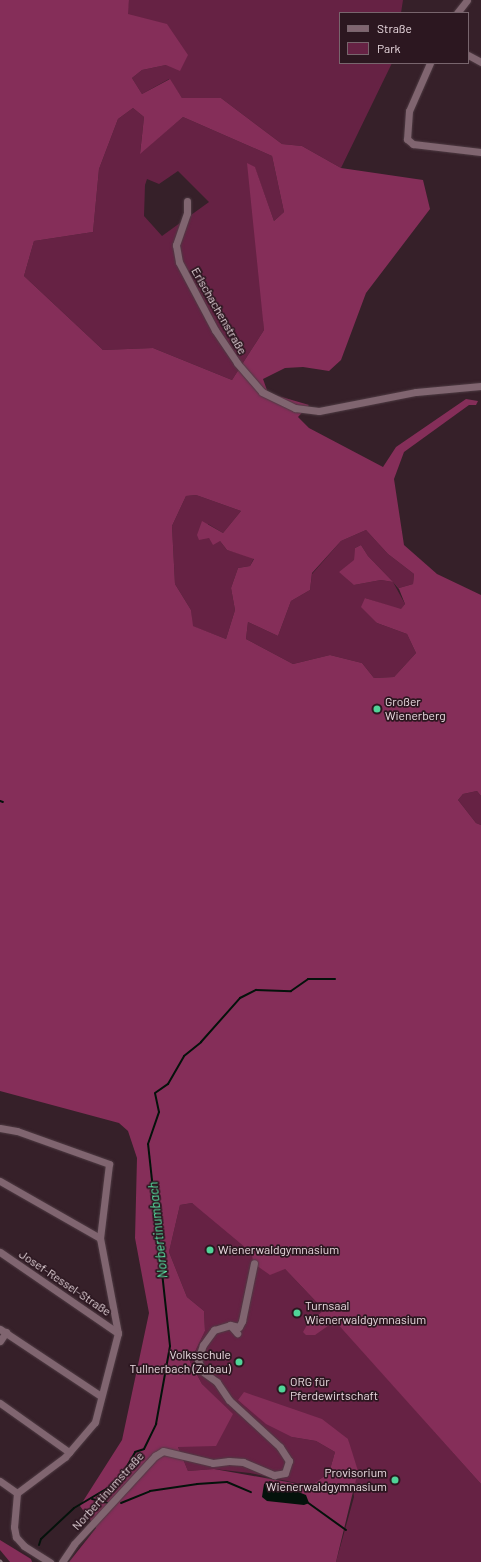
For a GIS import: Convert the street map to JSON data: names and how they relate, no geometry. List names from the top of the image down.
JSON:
{
  "streets": {
    "street": ["Erlschachenstraße", "Josef-Ressel-Straße", "Norbertinumstraße"]
  },
  "water": ["Norbertinumbach"],
  "places": [
    "Großer Wienerberg",
    "Wienerwaldgymnasium",
    "Turnsaal Wienerwaldgymnasium",
    "Volksschule Tullnerbach (Zubau)",
    "ORG für Pferdewirtschaft",
    "Provisorium Wienerwaldgymnasium"
  ],
  "legend": ["Straße", "Park"]
}
